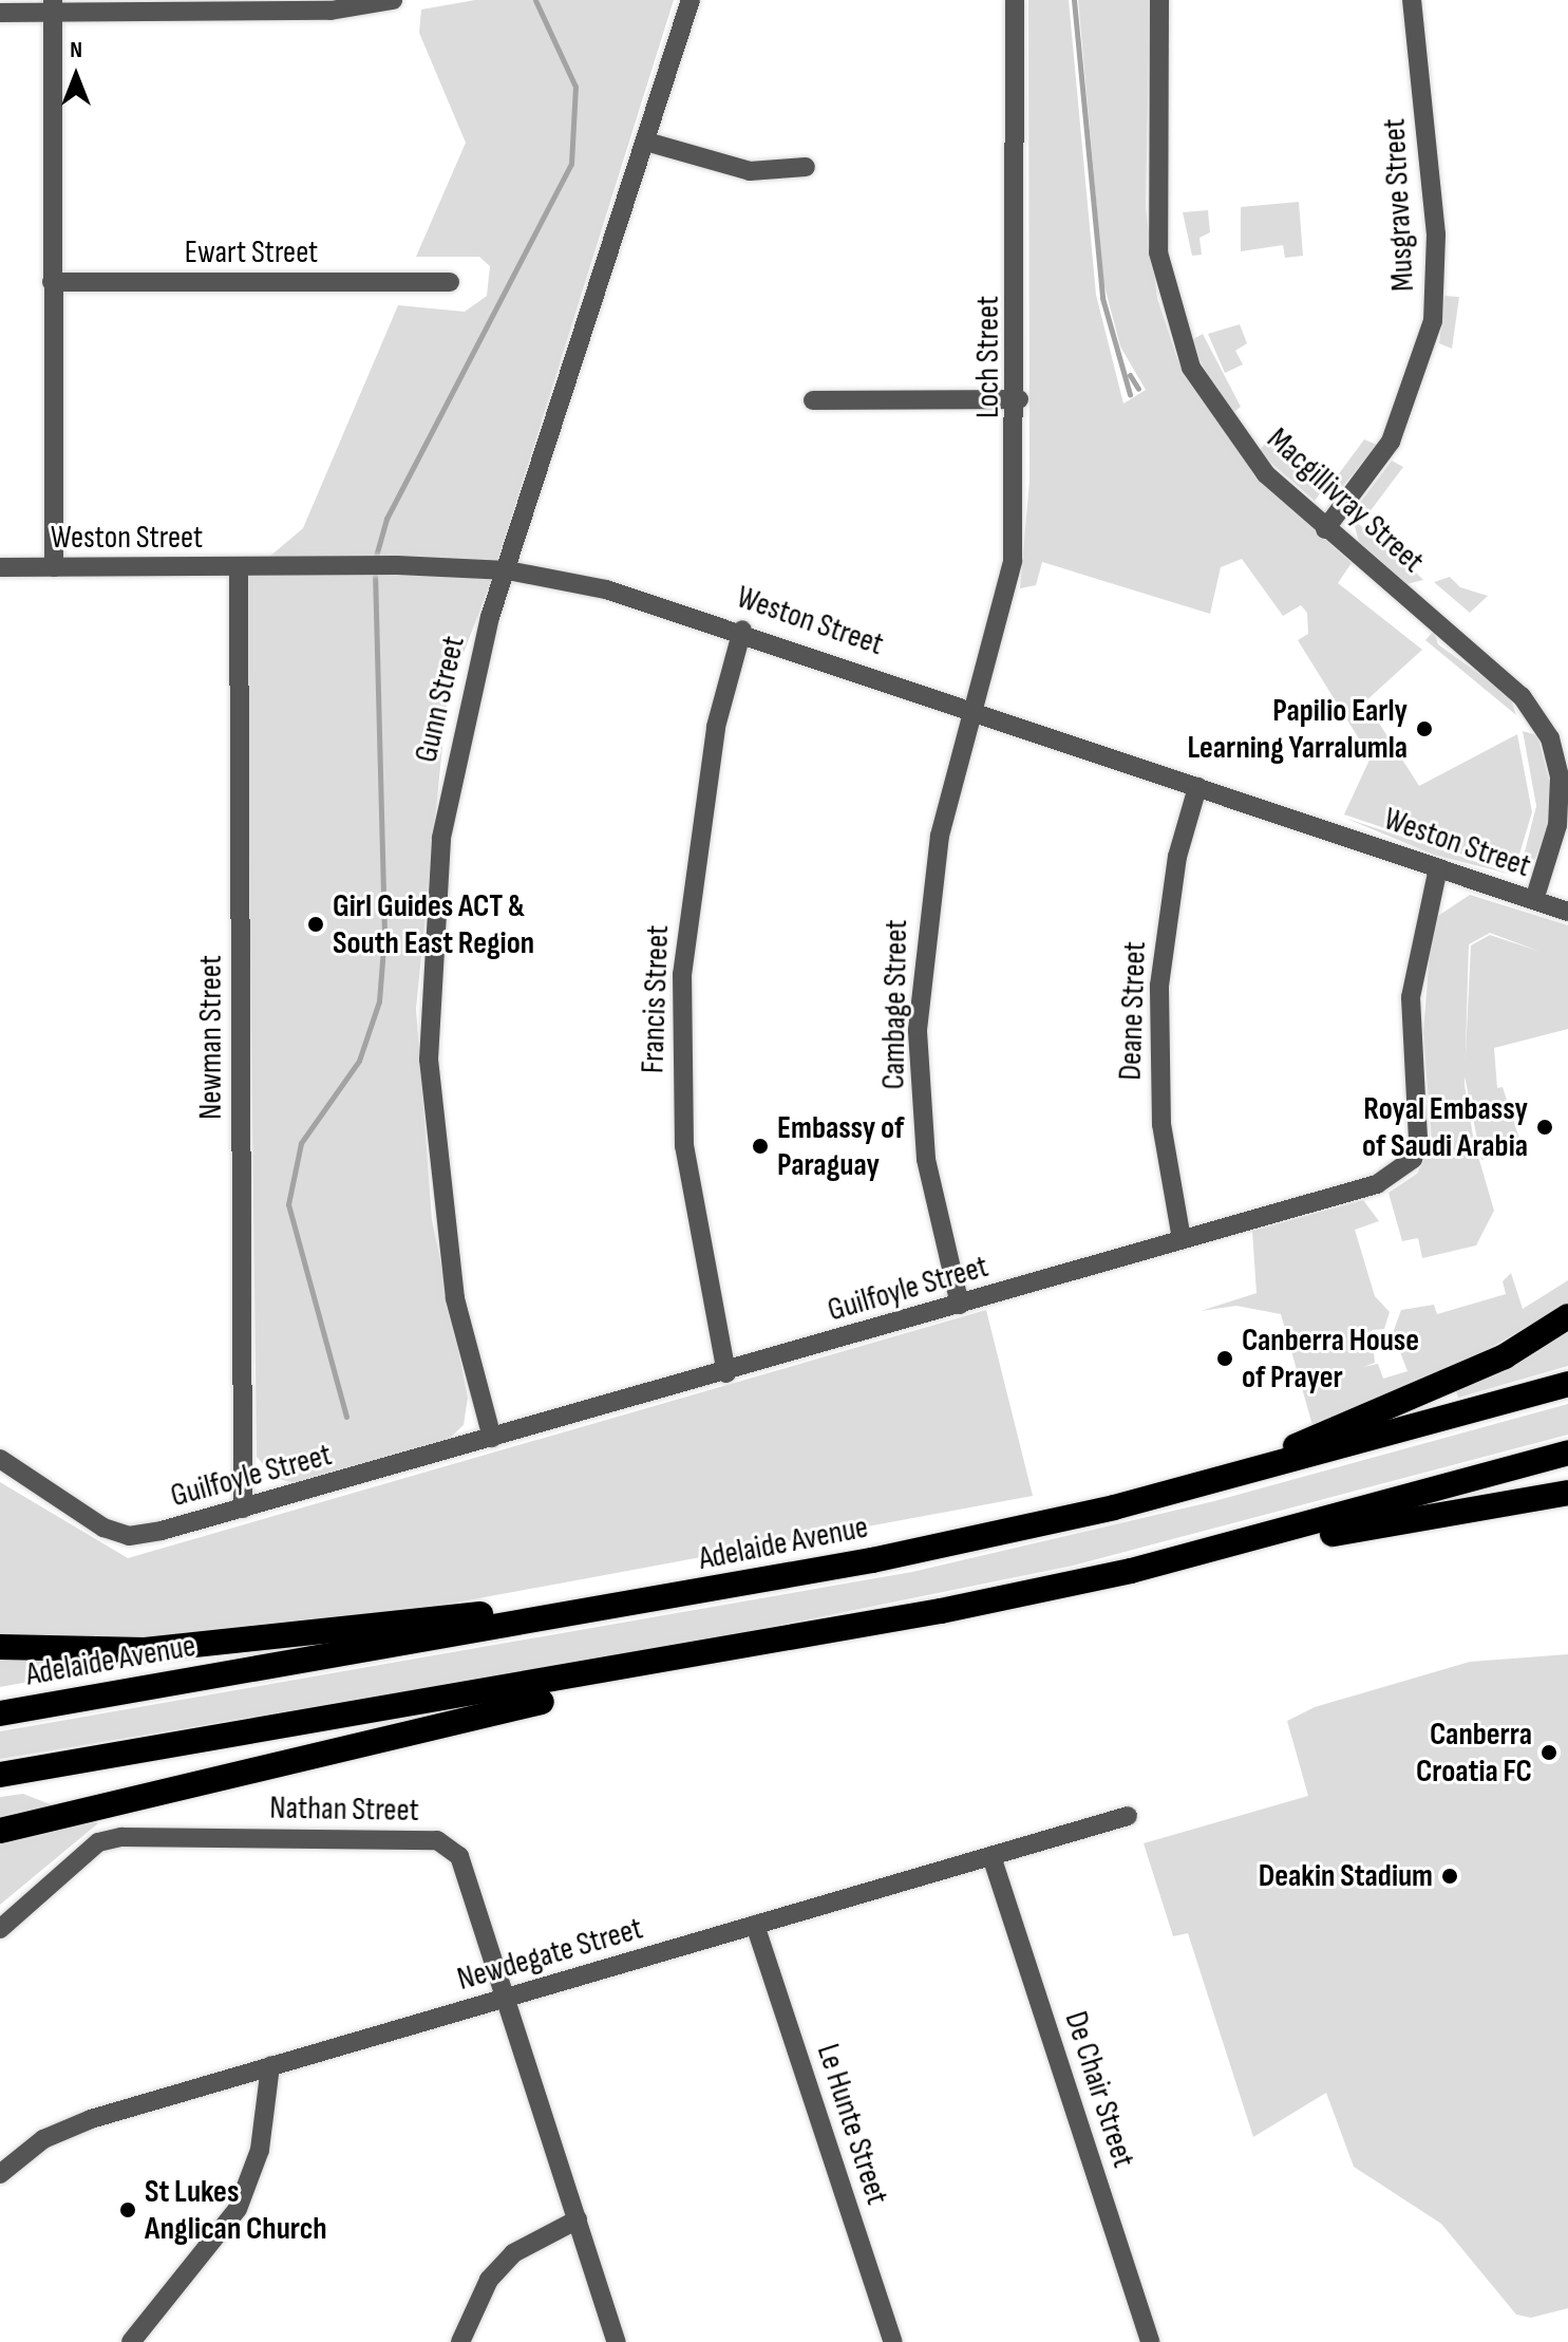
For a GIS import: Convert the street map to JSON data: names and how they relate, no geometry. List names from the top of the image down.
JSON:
{
  "streets": {
    "highway": ["Adelaide Avenue"],
    "street": [
      "Musgrave Street",
      "Ewart Street",
      "Loch Street",
      "Macgillivray Street",
      "Weston Street",
      "Gunn Street",
      "Francis Street",
      "Cambage Street",
      "Deane Street",
      "Newman Street",
      "Guilfoyle Street",
      "Nathan Street",
      "Newdegate Street",
      "De Chair Street",
      "Le Hunte Street"
    ]
  },
  "crossings": [
    ["Musgrave Street", "Macgillivray Street"],
    ["Loch Street", "Weston Street"],
    ["Loch Street", "Cambage Street"],
    ["Macgillivray Street", "Weston Street"],
    ["Weston Street", "Gunn Street"],
    ["Weston Street", "Francis Street"],
    ["Weston Street", "Cambage Street"],
    ["Weston Street", "Deane Street"],
    ["Weston Street", "Newman Street"],
    ["Weston Street", "Guilfoyle Street"],
    ["Gunn Street", "Guilfoyle Street"],
    ["Francis Street", "Guilfoyle Street"],
    ["Cambage Street", "Guilfoyle Street"],
    ["Deane Street", "Guilfoyle Street"],
    ["Newman Street", "Guilfoyle Street"],
    ["Nathan Street", "Newdegate Street"],
    ["Newdegate Street", "De Chair Street"],
    ["Newdegate Street", "Le Hunte Street"]
  ],
  "places": [
    "Papilio Early Learning Yarralumla",
    "Girl Guides ACT & South East Region",
    "Royal Embassy of Saudi Arabia",
    "Embassy of Paraguay",
    "Canberra House of Prayer",
    "Canberra Croatia FC",
    "Deakin Stadium",
    "St Lukes Anglican Church"
  ],
  "north": "top"
}
